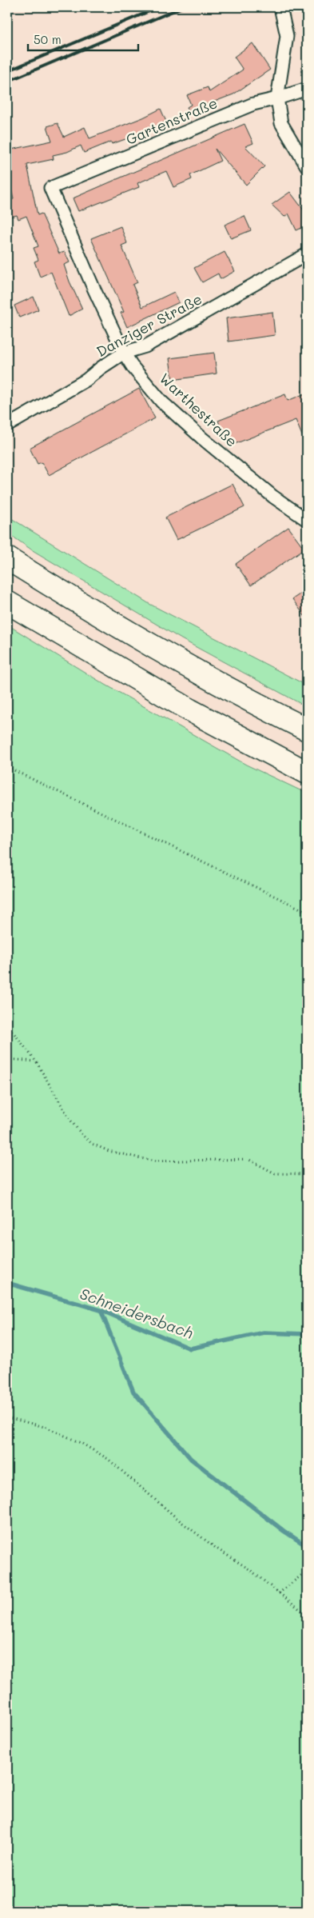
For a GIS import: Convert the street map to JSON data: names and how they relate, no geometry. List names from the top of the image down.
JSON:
{
  "streets": {
    "street": ["Gartenstraße", "Danziger Straße", "Warthestraße"]
  },
  "crossings": [
    ["Gartenstraße", "Warthestraße"],
    ["Danziger Straße", "Warthestraße"]
  ],
  "water": ["Schneidersbach"],
  "scale_bar": "50 m"
}
